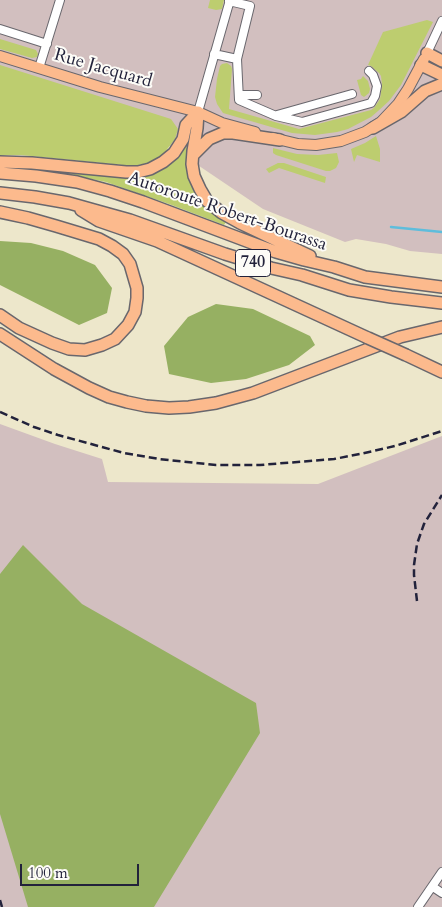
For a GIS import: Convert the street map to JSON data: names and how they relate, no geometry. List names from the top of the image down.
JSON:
{
  "streets": {
    "highway": ["Autoroute Robert-Bourassa", "740"],
    "main road": ["Rue Jacquard"]
  },
  "scale_bar": "100 m"
}
